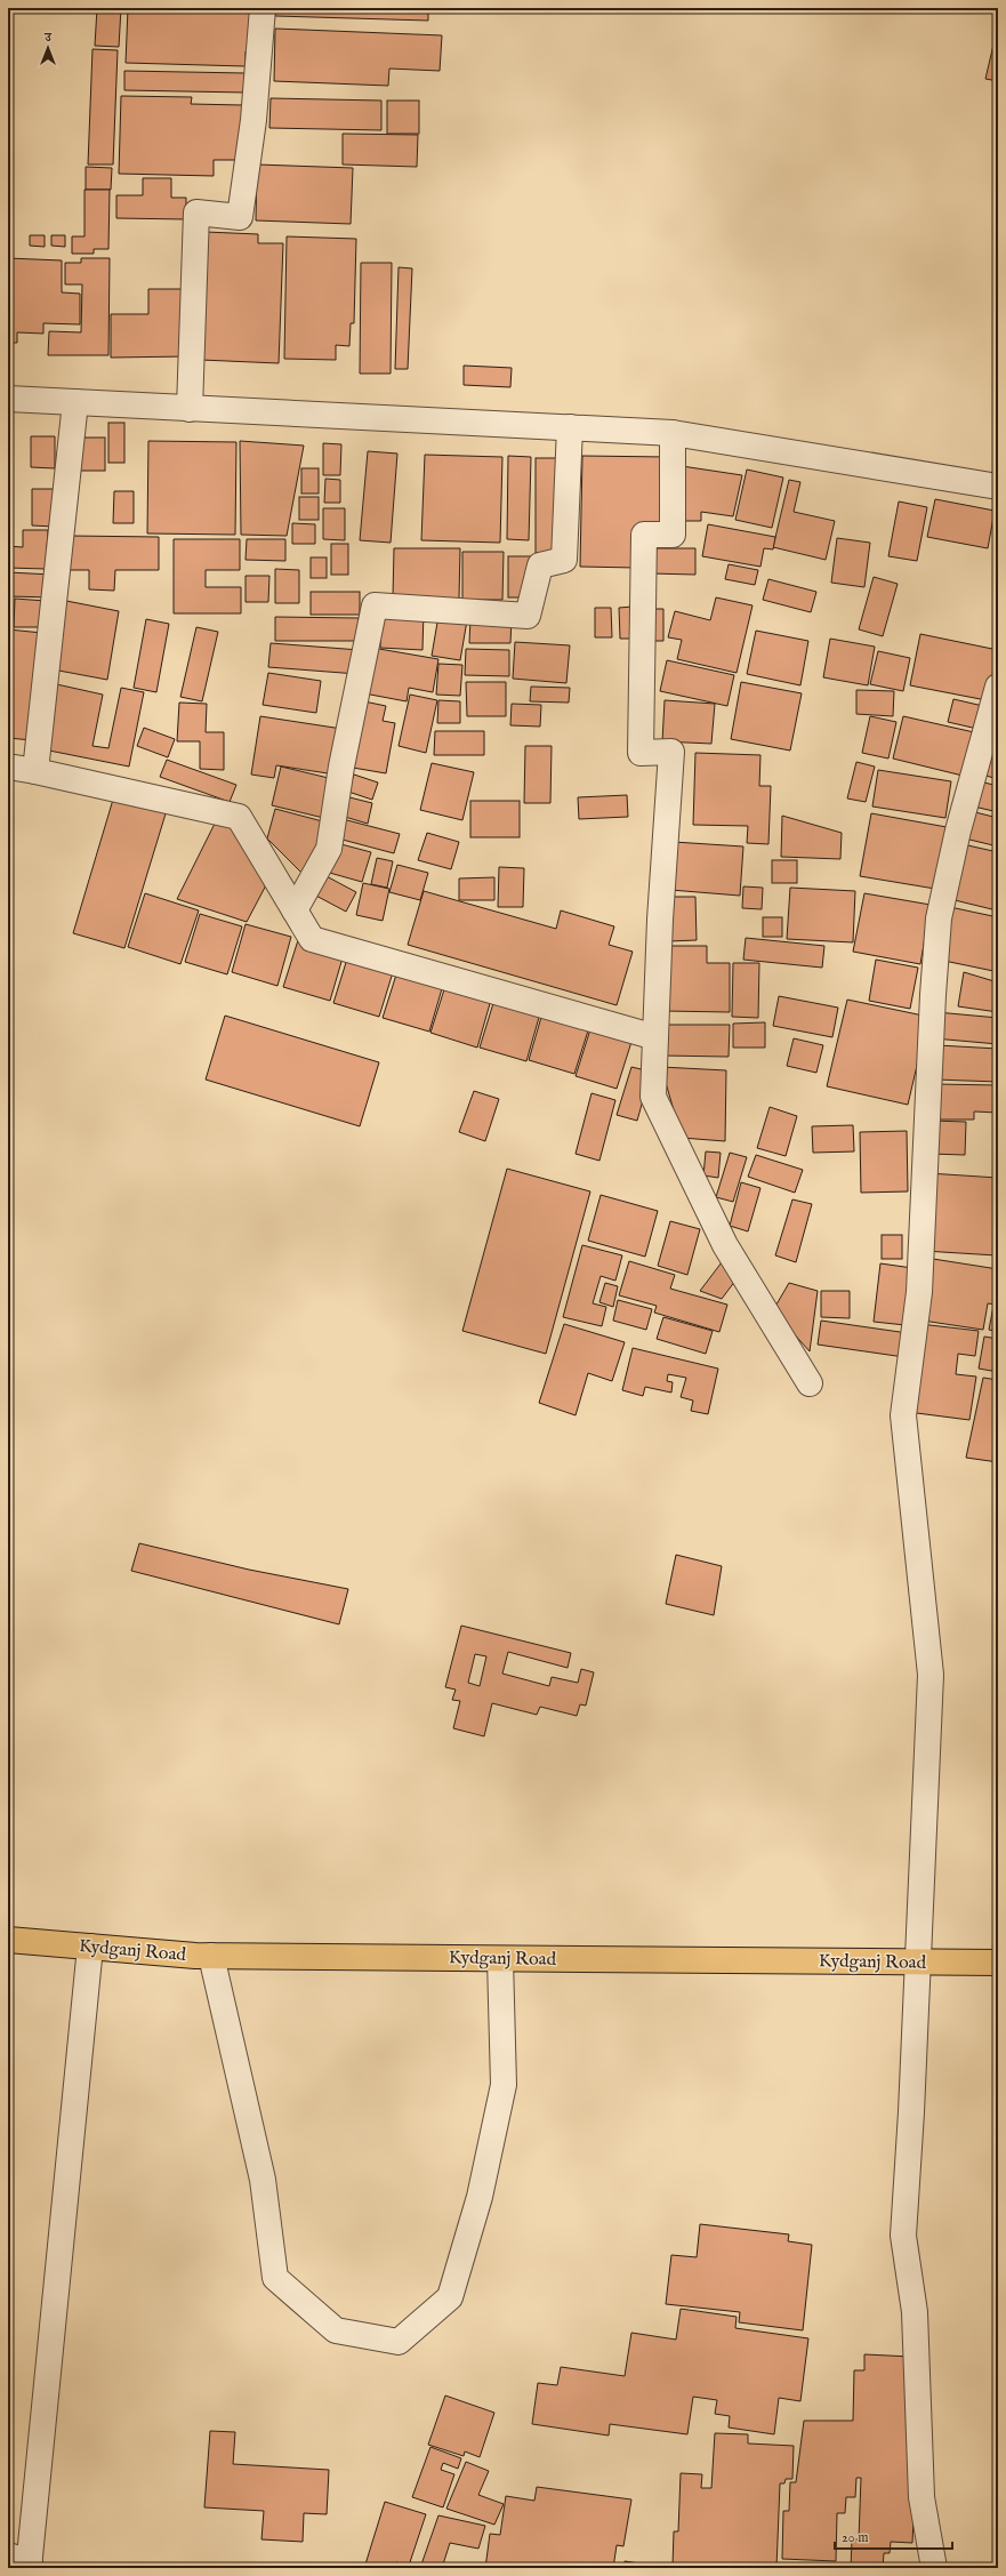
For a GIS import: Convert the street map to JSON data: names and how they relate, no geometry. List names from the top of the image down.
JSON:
{
  "streets": {
    "main road": ["Kydganj Road"]
  },
  "scale_bar": "20 m",
  "north": "top"
}
